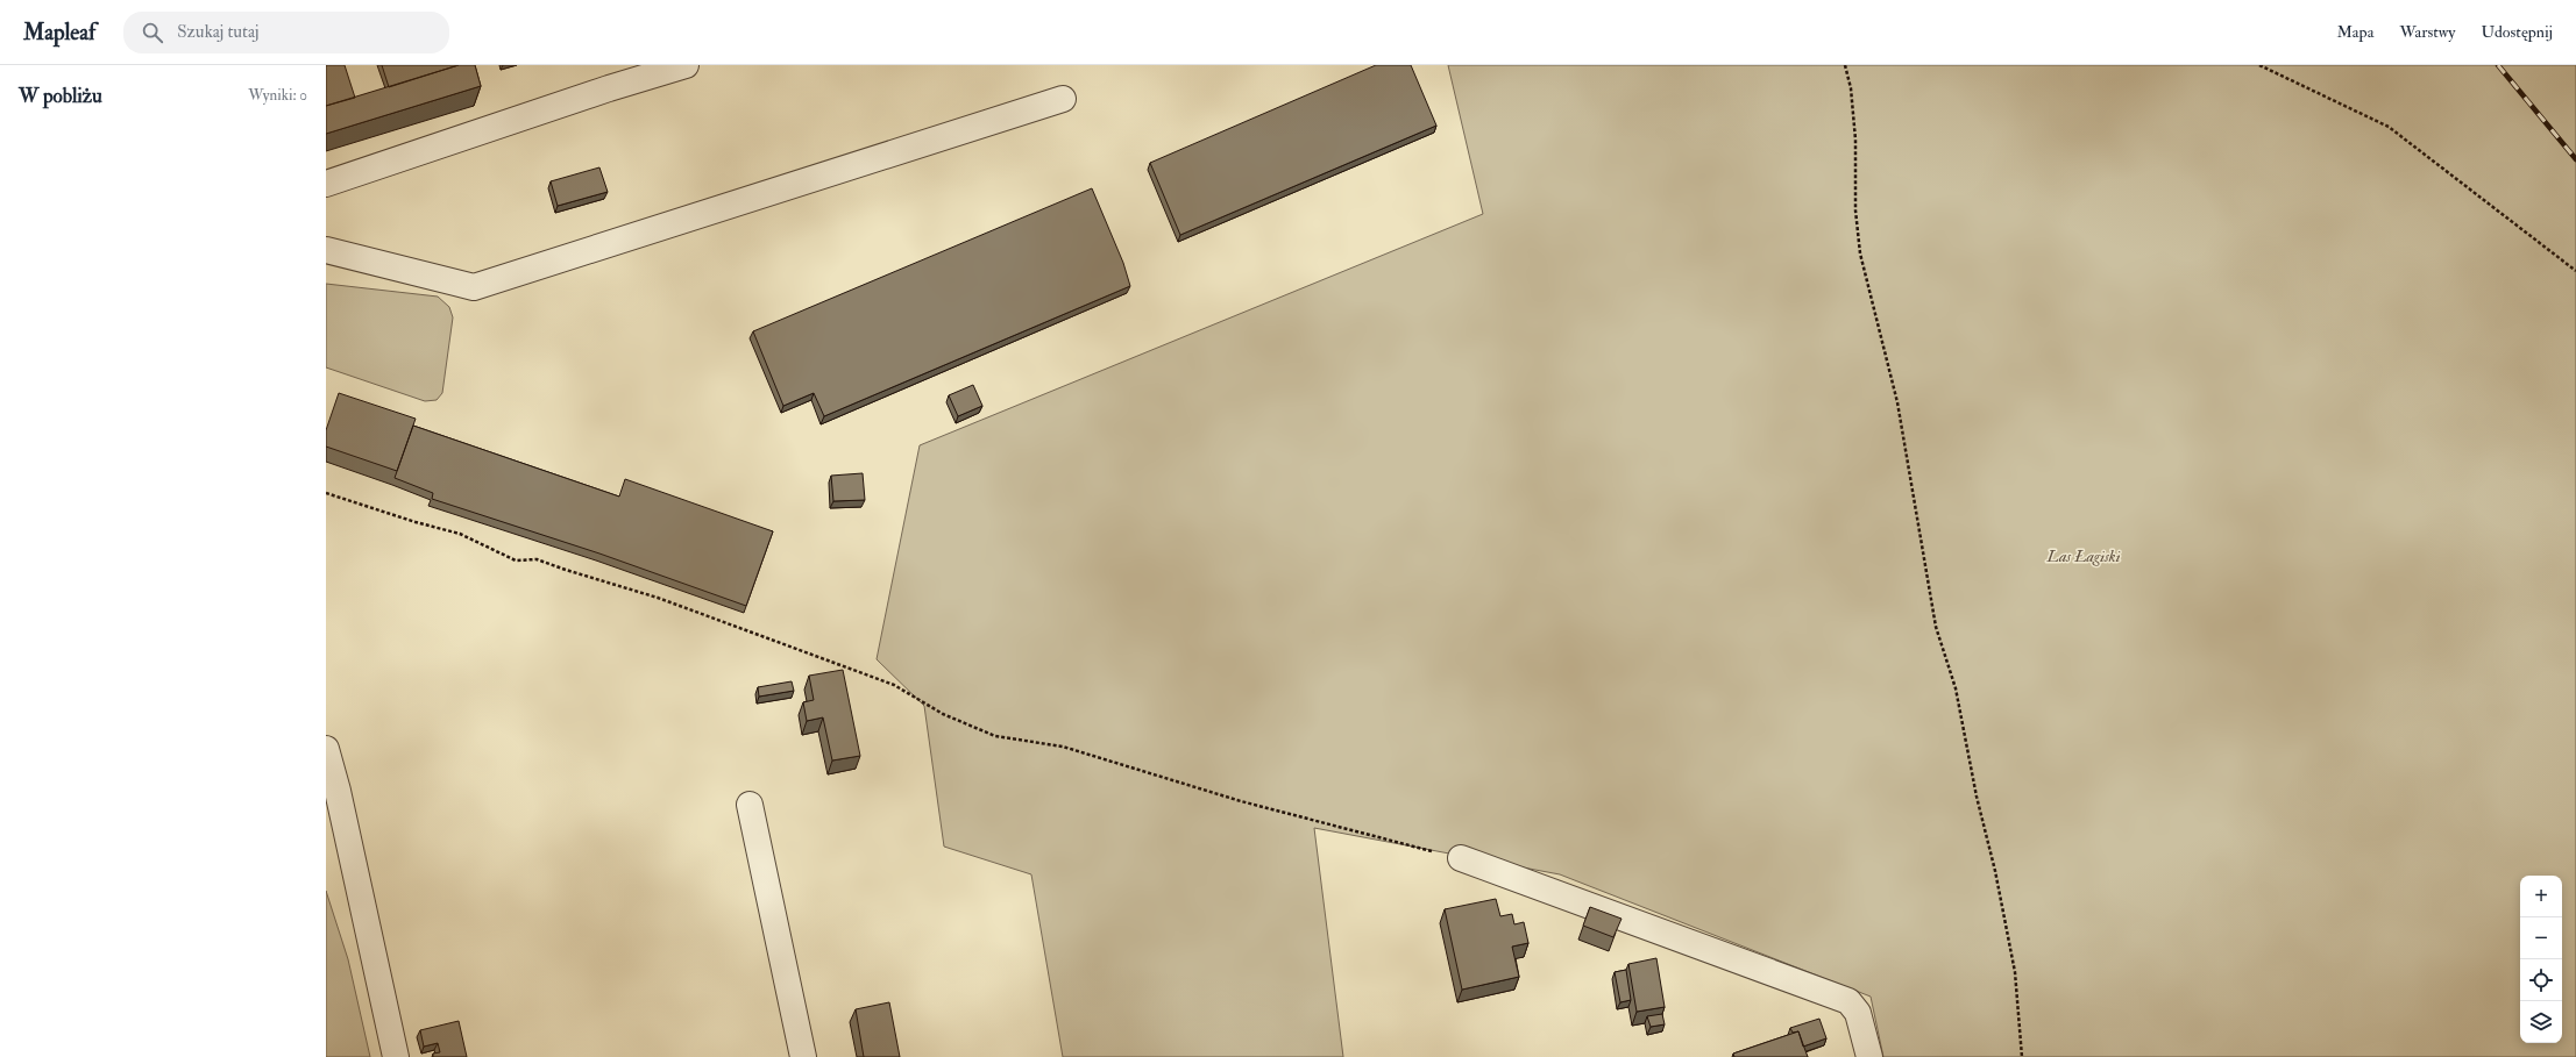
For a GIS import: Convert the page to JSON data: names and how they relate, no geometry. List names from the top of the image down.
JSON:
{
  "parks": ["Las Łagiski"],
  "page": {
    "header": "Mapleaf",
    "search": "Szukaj tutaj",
    "nav": ["Mapa", "Warstwy", "Udostępnij"],
    "heading": ["W pobliżu", "Wyniki: 0"],
    "map_buttons": ["+", "−"]
  }
}
